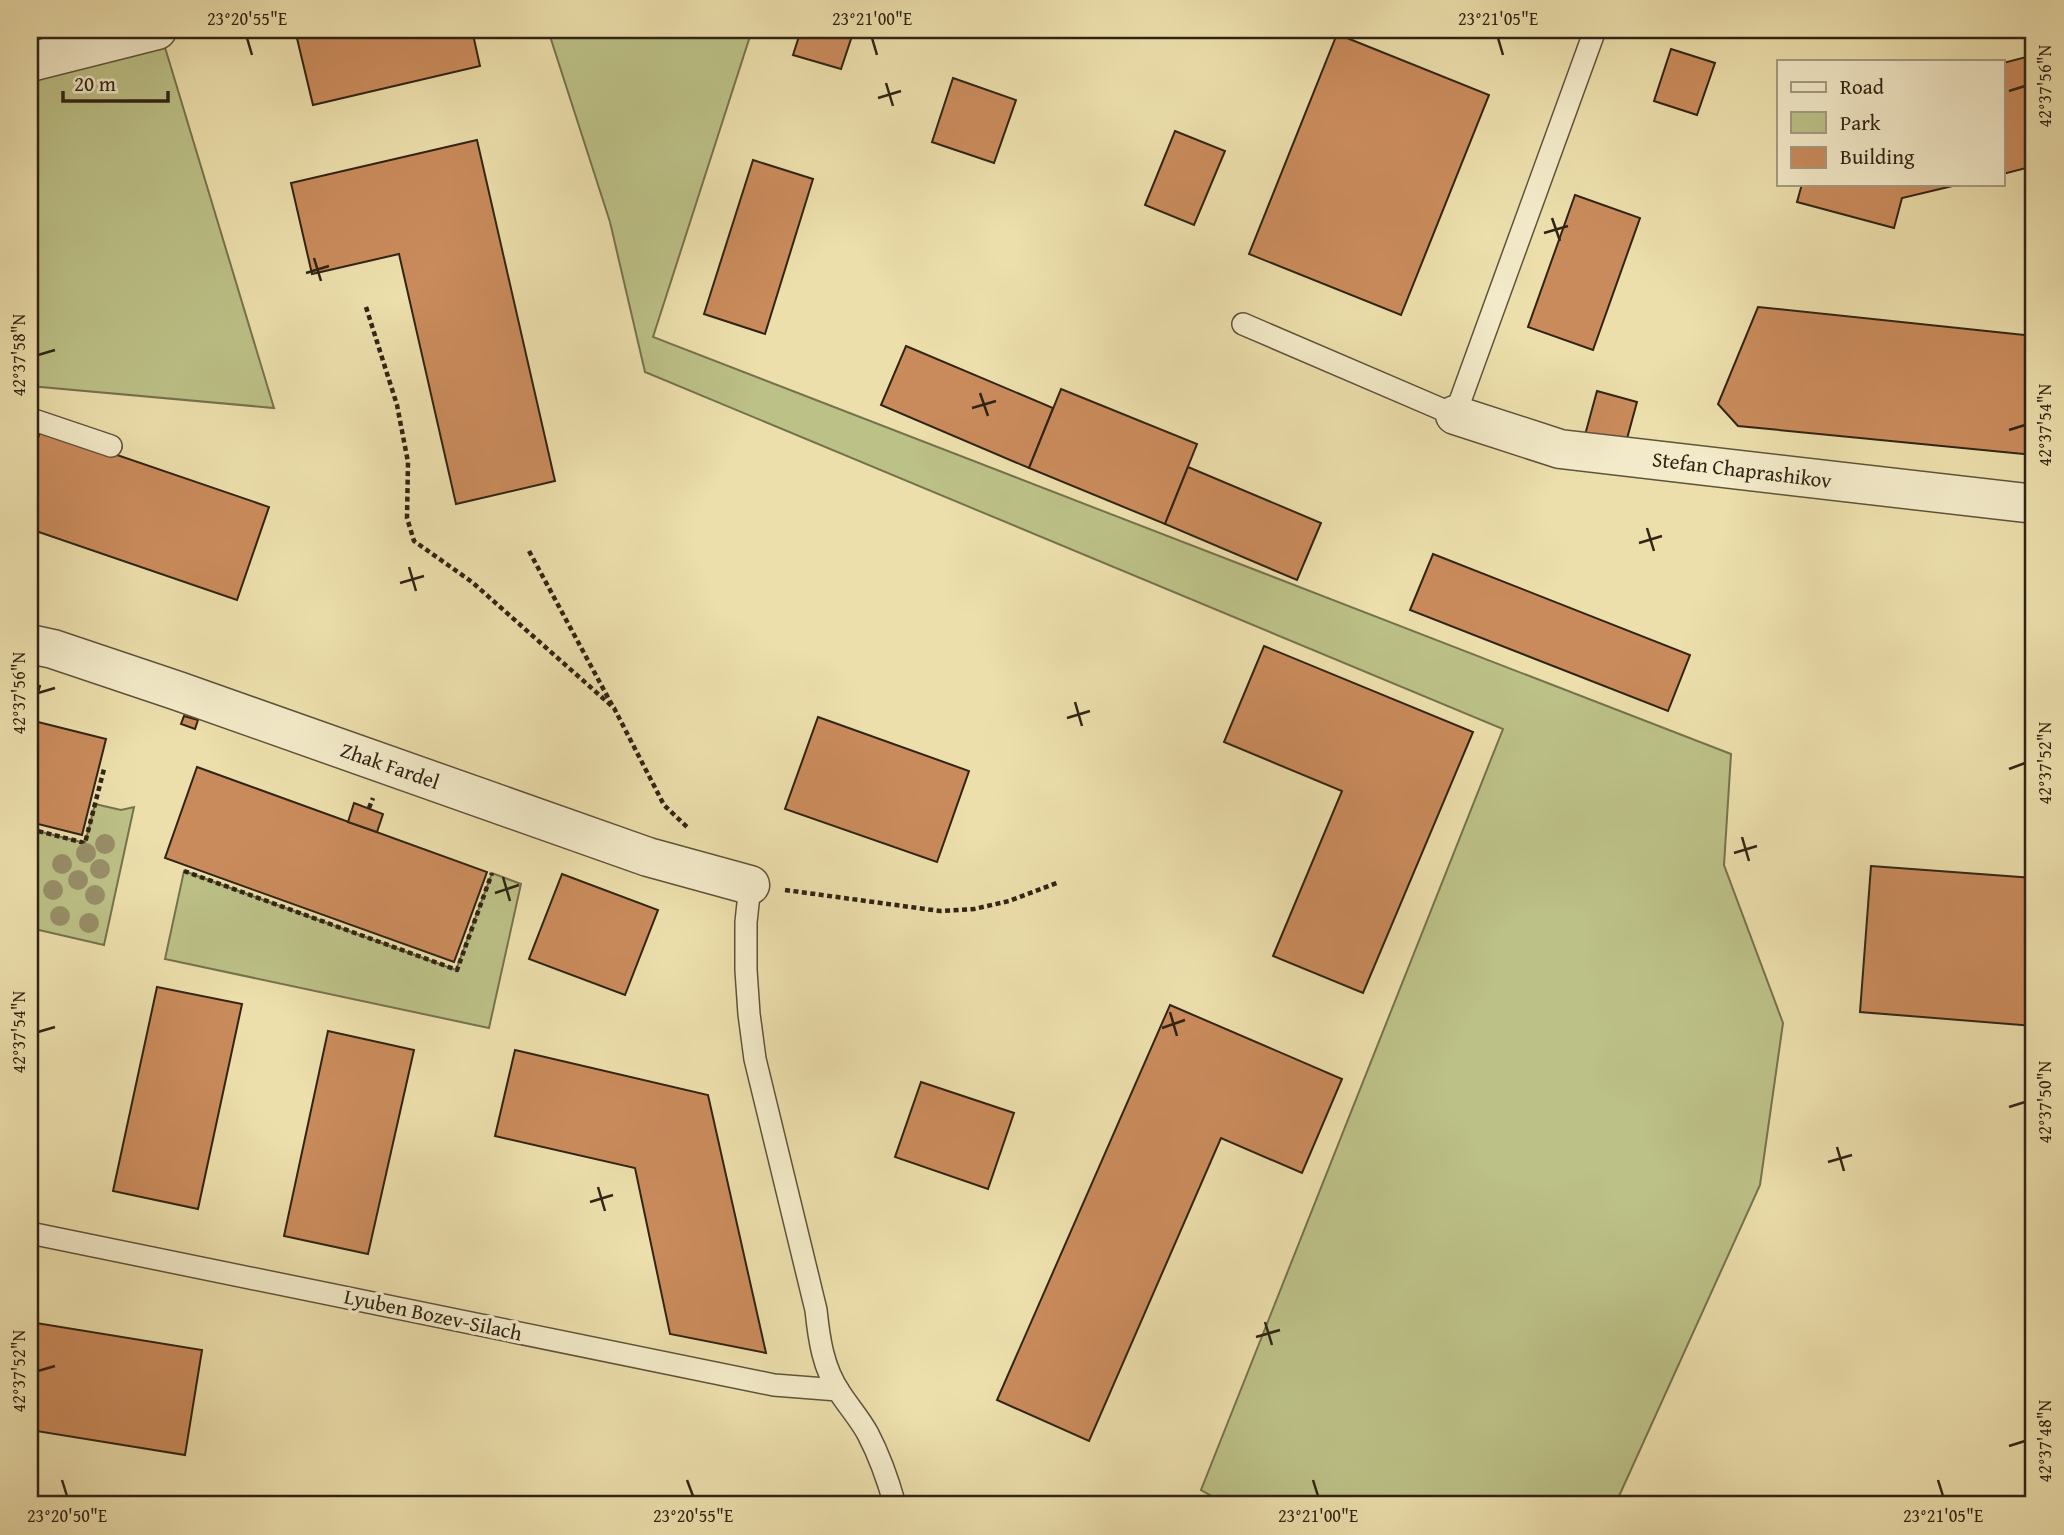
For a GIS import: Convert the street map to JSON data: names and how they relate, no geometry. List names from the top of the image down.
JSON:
{
  "streets": {
    "street": ["Stefan Chaprashikov", "Zhak Fardel"],
    "lane": ["Lyuben Bozev-Silach"]
  },
  "legend": ["Road", "Park", "Building"],
  "scale_bar": "20 m",
  "coordinates": [
    "23°20'55\"E",
    "23°21'00\"E",
    "23°21'05\"E",
    "42°37'56\"N",
    "42°37'58\"N",
    "42°37'54\"N",
    "42°37'52\"N",
    "42°37'50\"N",
    "42°37'48\"N",
    "23°20'50\"E"
  ]
}
